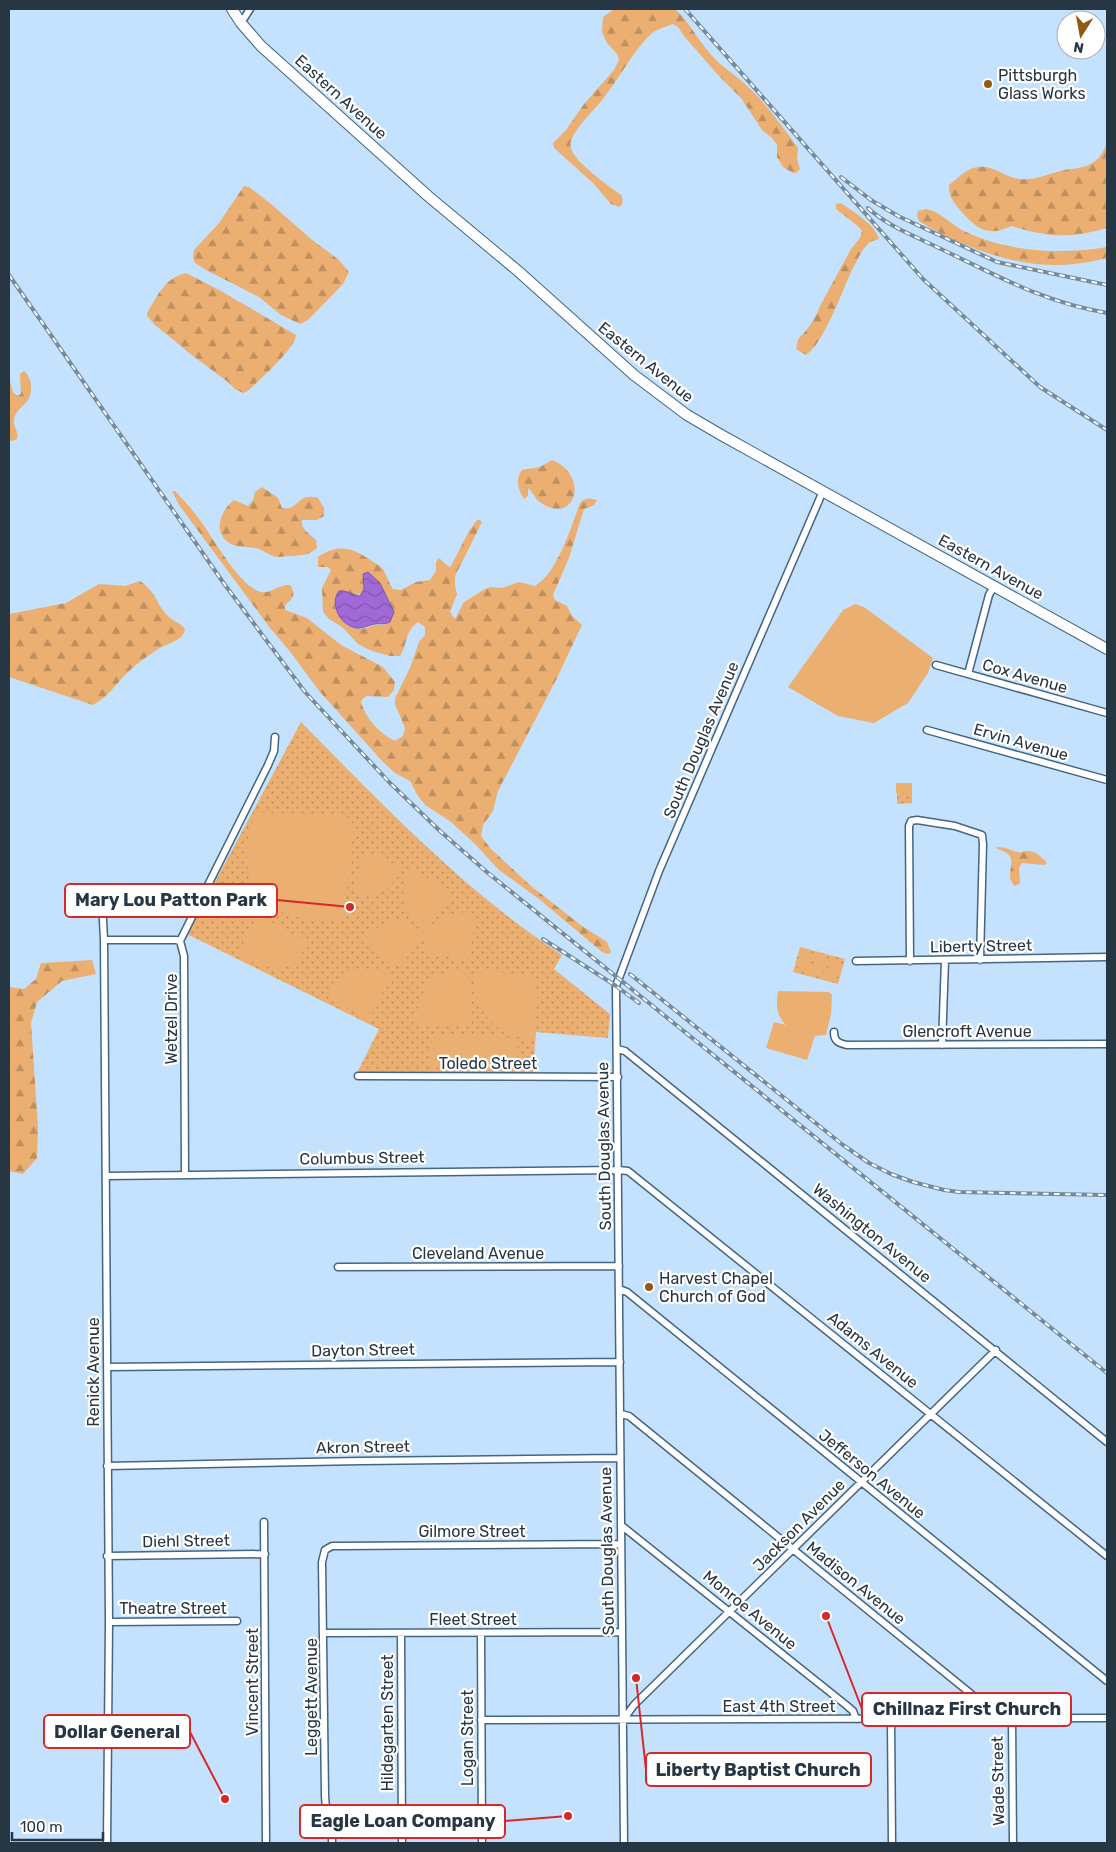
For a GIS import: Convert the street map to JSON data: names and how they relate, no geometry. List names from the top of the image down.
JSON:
{
  "streets": {
    "main road": ["Eastern Avenue"],
    "street": [
      "Cox Avenue",
      "South Douglas Avenue",
      "Ervin Avenue",
      "Liberty Street",
      "Wetzel Drive",
      "Glencroft Avenue",
      "Toledo Street",
      "Columbus Street",
      "Washington Avenue",
      "Cleveland Avenue",
      "Dayton Street",
      "Adams Avenue",
      "Renick Avenue",
      "Akron Street",
      "Jefferson Avenue",
      "Jackson Avenue",
      "Gilmore Street",
      "Diehl Street",
      "Madison Avenue",
      "Theatre Street",
      "Monroe Avenue",
      "Fleet Street",
      "Vincent Street",
      "Leggett Avenue",
      "East 4th Street",
      "Hildegarten Street",
      "Logan Street",
      "Wade Street"
    ]
  },
  "crossings": [
    ["Eastern Avenue", "South Douglas Avenue"],
    ["South Douglas Avenue", "Toledo Street"],
    ["South Douglas Avenue", "Columbus Street"],
    ["South Douglas Avenue", "Washington Avenue"],
    ["South Douglas Avenue", "Cleveland Avenue"],
    ["South Douglas Avenue", "Dayton Street"],
    ["South Douglas Avenue", "Adams Avenue"],
    ["South Douglas Avenue", "Akron Street"],
    ["South Douglas Avenue", "Jefferson Avenue"],
    ["South Douglas Avenue", "Jackson Avenue"],
    ["South Douglas Avenue", "Gilmore Street"],
    ["South Douglas Avenue", "Madison Avenue"],
    ["South Douglas Avenue", "Monroe Avenue"],
    ["South Douglas Avenue", "Fleet Street"],
    ["South Douglas Avenue", "East 4th Street"],
    ["Wetzel Drive", "Columbus Street"],
    ["Columbus Street", "Adams Avenue"],
    ["Columbus Street", "Renick Avenue"],
    ["Washington Avenue", "Jackson Avenue"],
    ["Dayton Street", "Renick Avenue"],
    ["Adams Avenue", "Jackson Avenue"],
    ["Renick Avenue", "Akron Street"],
    ["Renick Avenue", "Diehl Street"],
    ["Renick Avenue", "Theatre Street"],
    ["Jefferson Avenue", "Jackson Avenue"],
    ["Jackson Avenue", "Madison Avenue"],
    ["Jackson Avenue", "Monroe Avenue"],
    ["Jackson Avenue", "East 4th Street"],
    ["Gilmore Street", "Leggett Avenue"],
    ["Diehl Street", "Vincent Street"],
    ["Madison Avenue", "East 4th Street"],
    ["Monroe Avenue", "East 4th Street"],
    ["Fleet Street", "Leggett Avenue"],
    ["Fleet Street", "Hildegarten Street"],
    ["Fleet Street", "Logan Street"],
    ["East 4th Street", "Logan Street"],
    ["East 4th Street", "Wade Street"]
  ],
  "places": [
    "Pittsburgh Glass Works",
    "Mary Lou Patton Park",
    "Harvest Chapel Church of God",
    "Chillnaz First Church",
    "Liberty Baptist Church",
    "Dollar General",
    "Eagle Loan Company"
  ],
  "scale_bar": "100 m",
  "north": "bottom"
}
